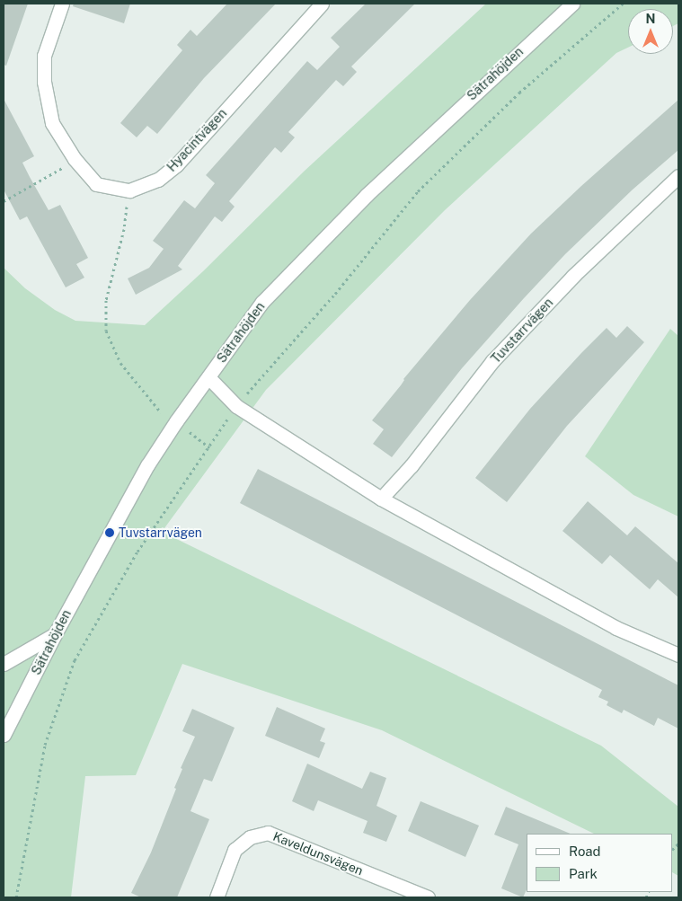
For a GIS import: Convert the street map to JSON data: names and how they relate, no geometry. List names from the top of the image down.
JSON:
{
  "streets": {
    "street": [
      "Sätrahöjden",
      "Hyacintvägen",
      "Tuvstarrvägen",
      "Kaveldunsvägen"
    ]
  },
  "places": ["Tuvstarrvägen"],
  "legend": ["Road", "Park"],
  "north": "top"
}
